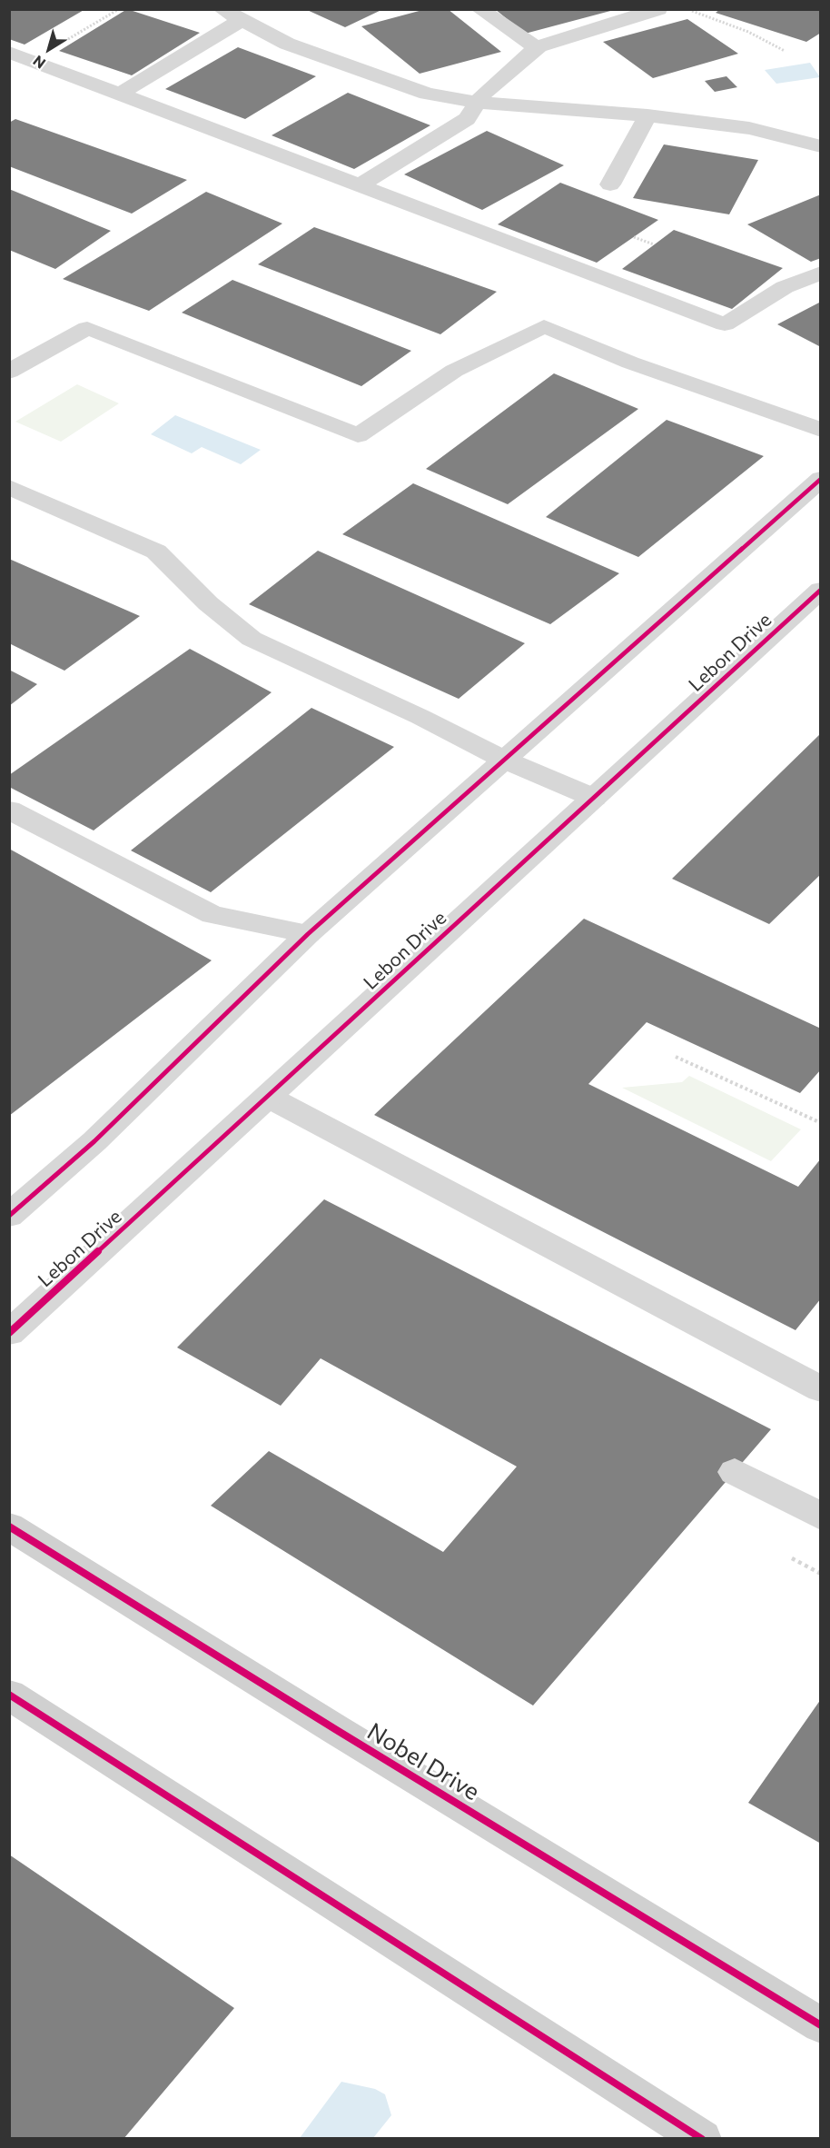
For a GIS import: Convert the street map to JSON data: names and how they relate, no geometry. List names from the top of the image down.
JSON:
{
  "streets": {
    "main road": ["Nobel Drive"],
    "street": ["Lebon Drive"]
  },
  "north": "bottom left"
}
